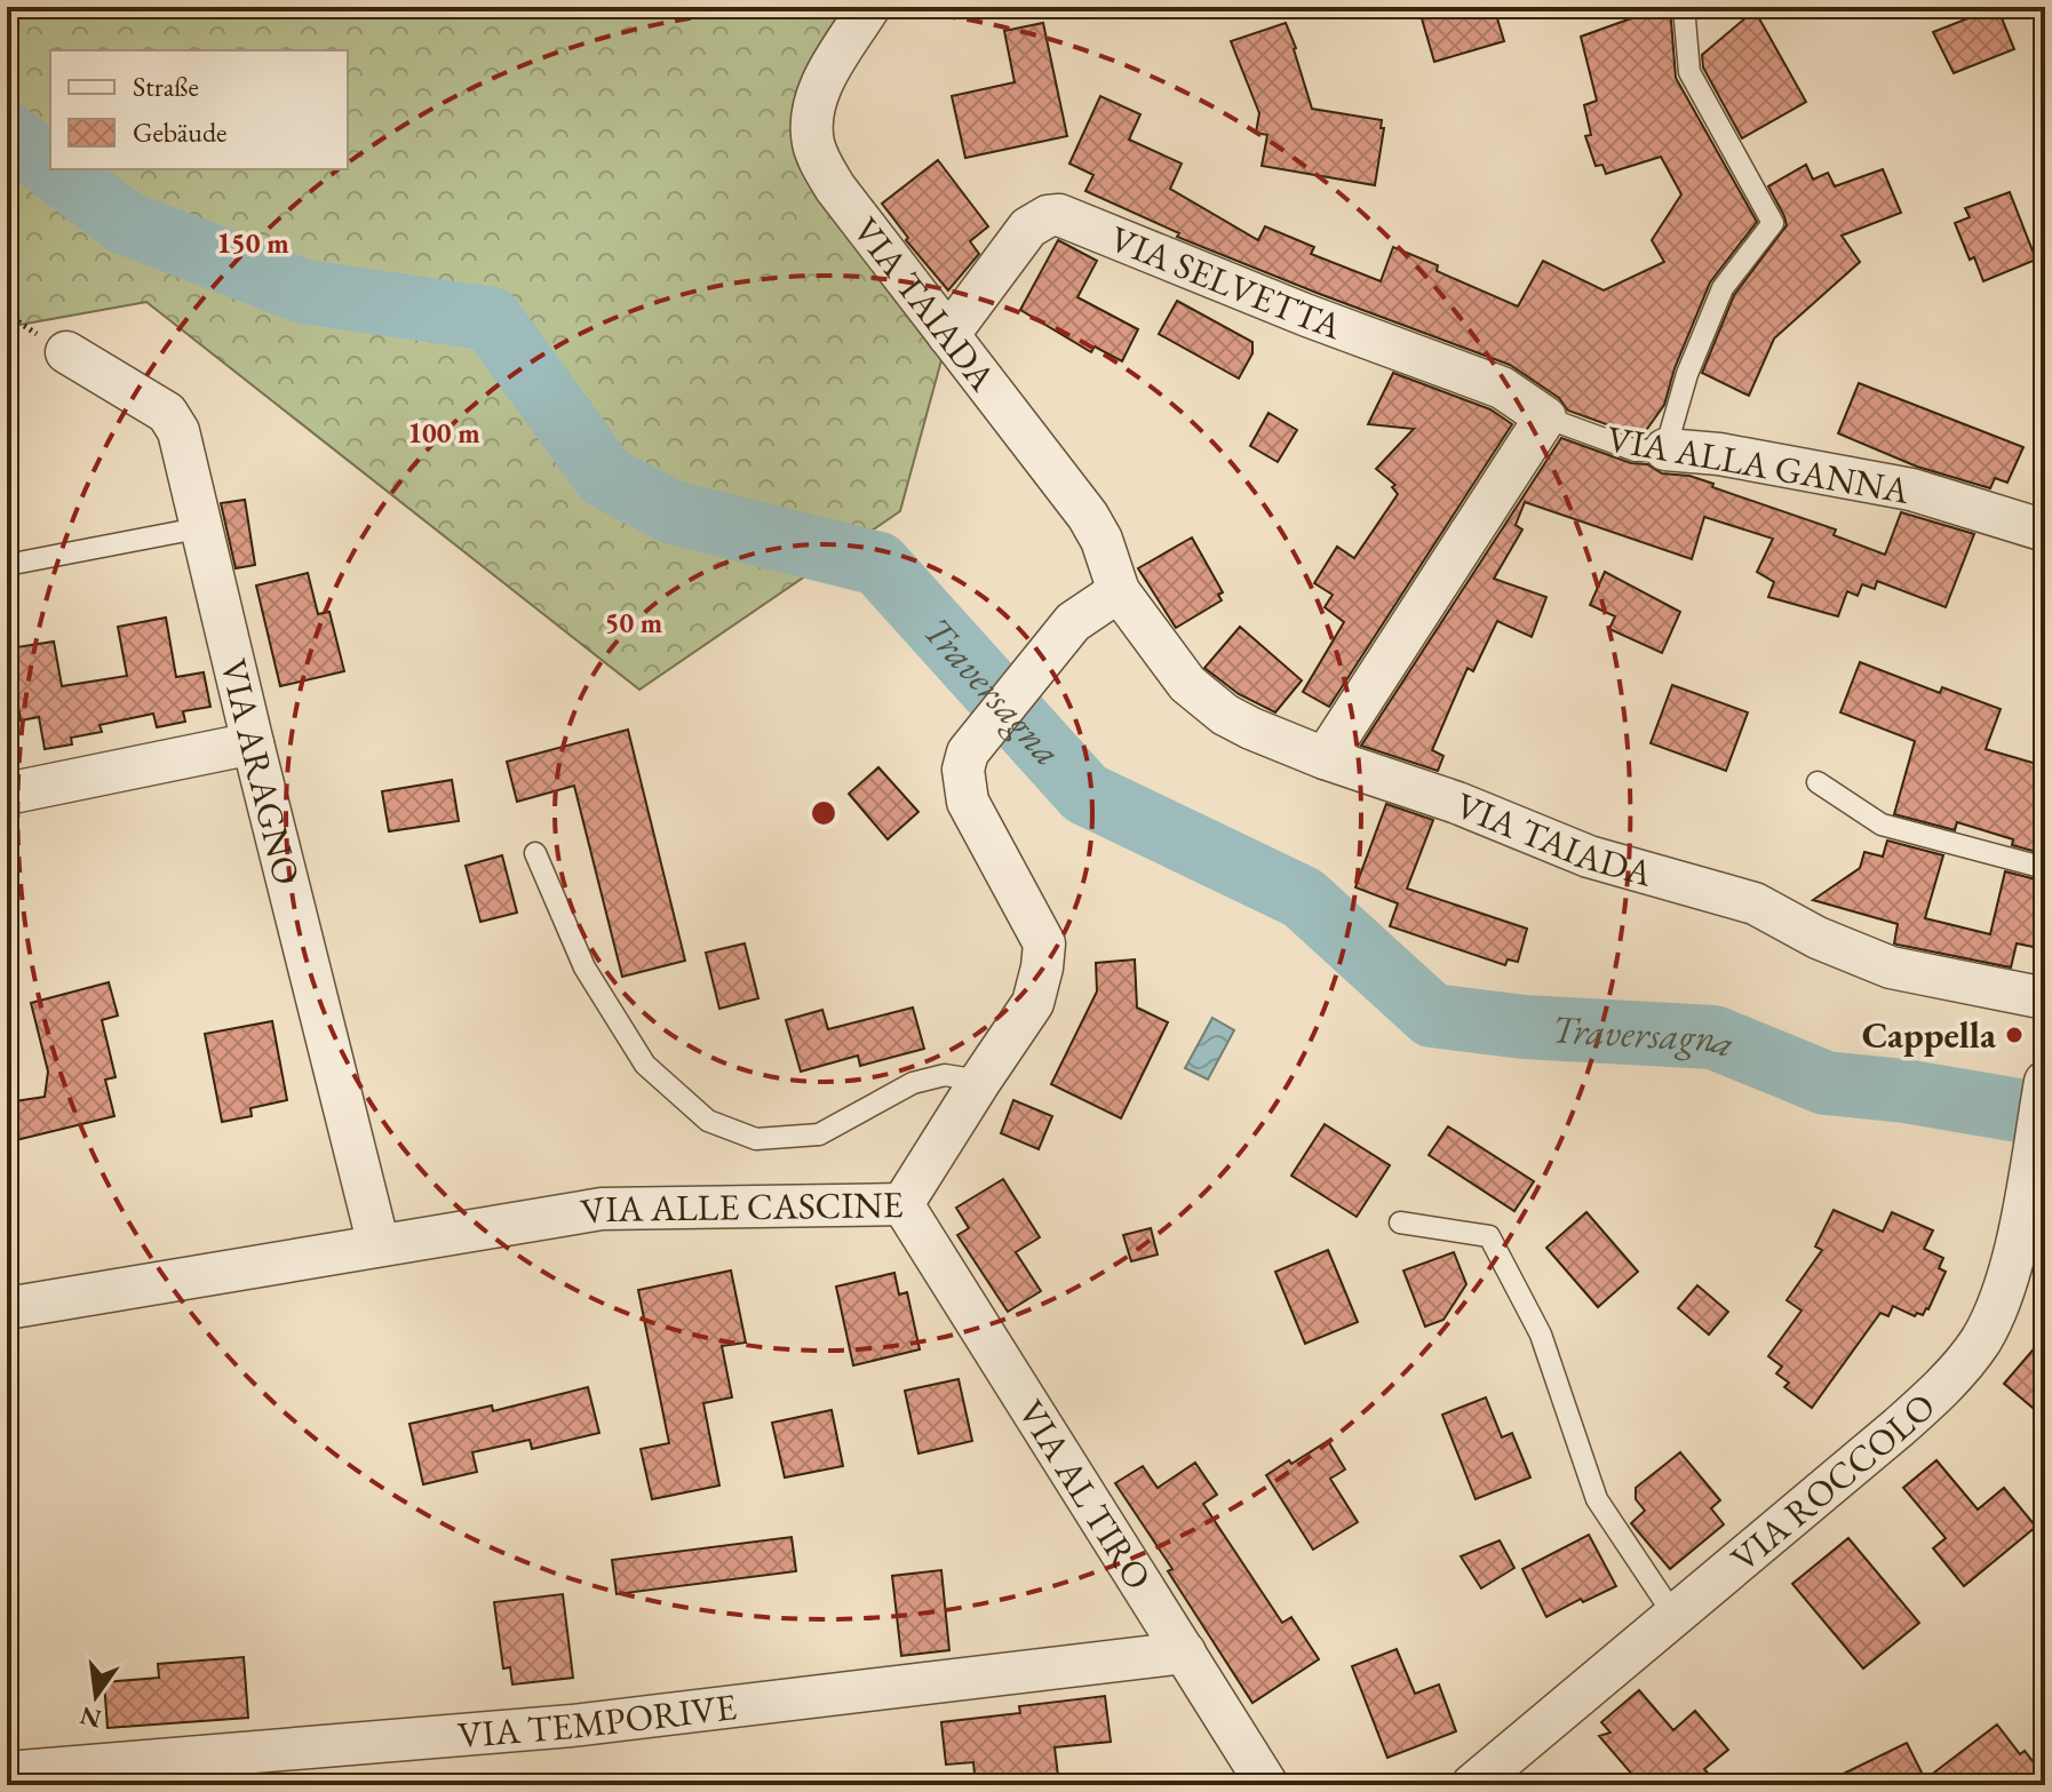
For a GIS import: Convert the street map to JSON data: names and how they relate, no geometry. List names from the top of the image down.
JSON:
{
  "streets": {
    "street": [
      "VIA SELVETTA",
      "VIA TAIADA",
      "VIA ALLA GANNA",
      "VIA ARAGNO",
      "VIA ALLE CASCINE",
      "VIA ROCCOLO",
      "VIA AL TIRO",
      "VIA TEMPORIVE"
    ]
  },
  "crossings": [
    ["VIA SELVETTA", "VIA TAIADA"],
    ["VIA SELVETTA", "VIA ALLA GANNA"],
    ["VIA TAIADA", "VIA ALLE CASCINE"],
    ["VIA ARAGNO", "VIA ALLE CASCINE"],
    ["VIA ALLE CASCINE", "VIA AL TIRO"],
    ["VIA AL TIRO", "VIA TEMPORIVE"]
  ],
  "water": ["Traversagna"],
  "places": ["Cappella"],
  "legend": ["Straße", "Gebäude"],
  "north": "bottom",
  "rings": ["150 m", "100 m", "50 m"]
}
